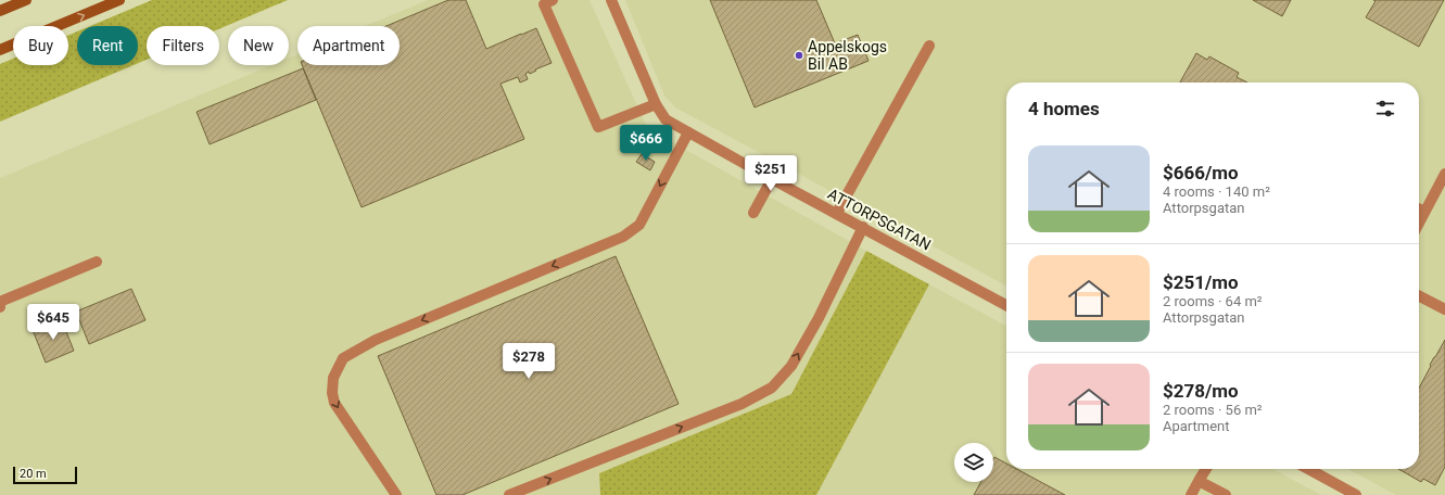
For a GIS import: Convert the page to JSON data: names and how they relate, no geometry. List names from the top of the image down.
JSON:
{
  "streets": {
    "street": ["ATTORPSGATAN"]
  },
  "places": ["Appelskogs Bil AB"],
  "scale_bar": "20 m",
  "page": {
    "chip": [
      "Buy",
      "Rent",
      "Filters",
      "New",
      "Apartment"
    ],
    "heading": "4 homes",
    "price": [
      "$666",
      "$251",
      "$645",
      "$278"
    ],
    "list": [
      {
        "name": "$666/mo",
        "note": "4 rooms · 140 m² · Attorpsgatan"
      },
      {
        "name": "$251/mo",
        "note": "2 rooms · 64 m² · Attorpsgatan"
      },
      {
        "name": "$278/mo",
        "note": "2 rooms · 56 m² · Apartment"
      }
    ],
    "scale": "20 m"
  }
}
